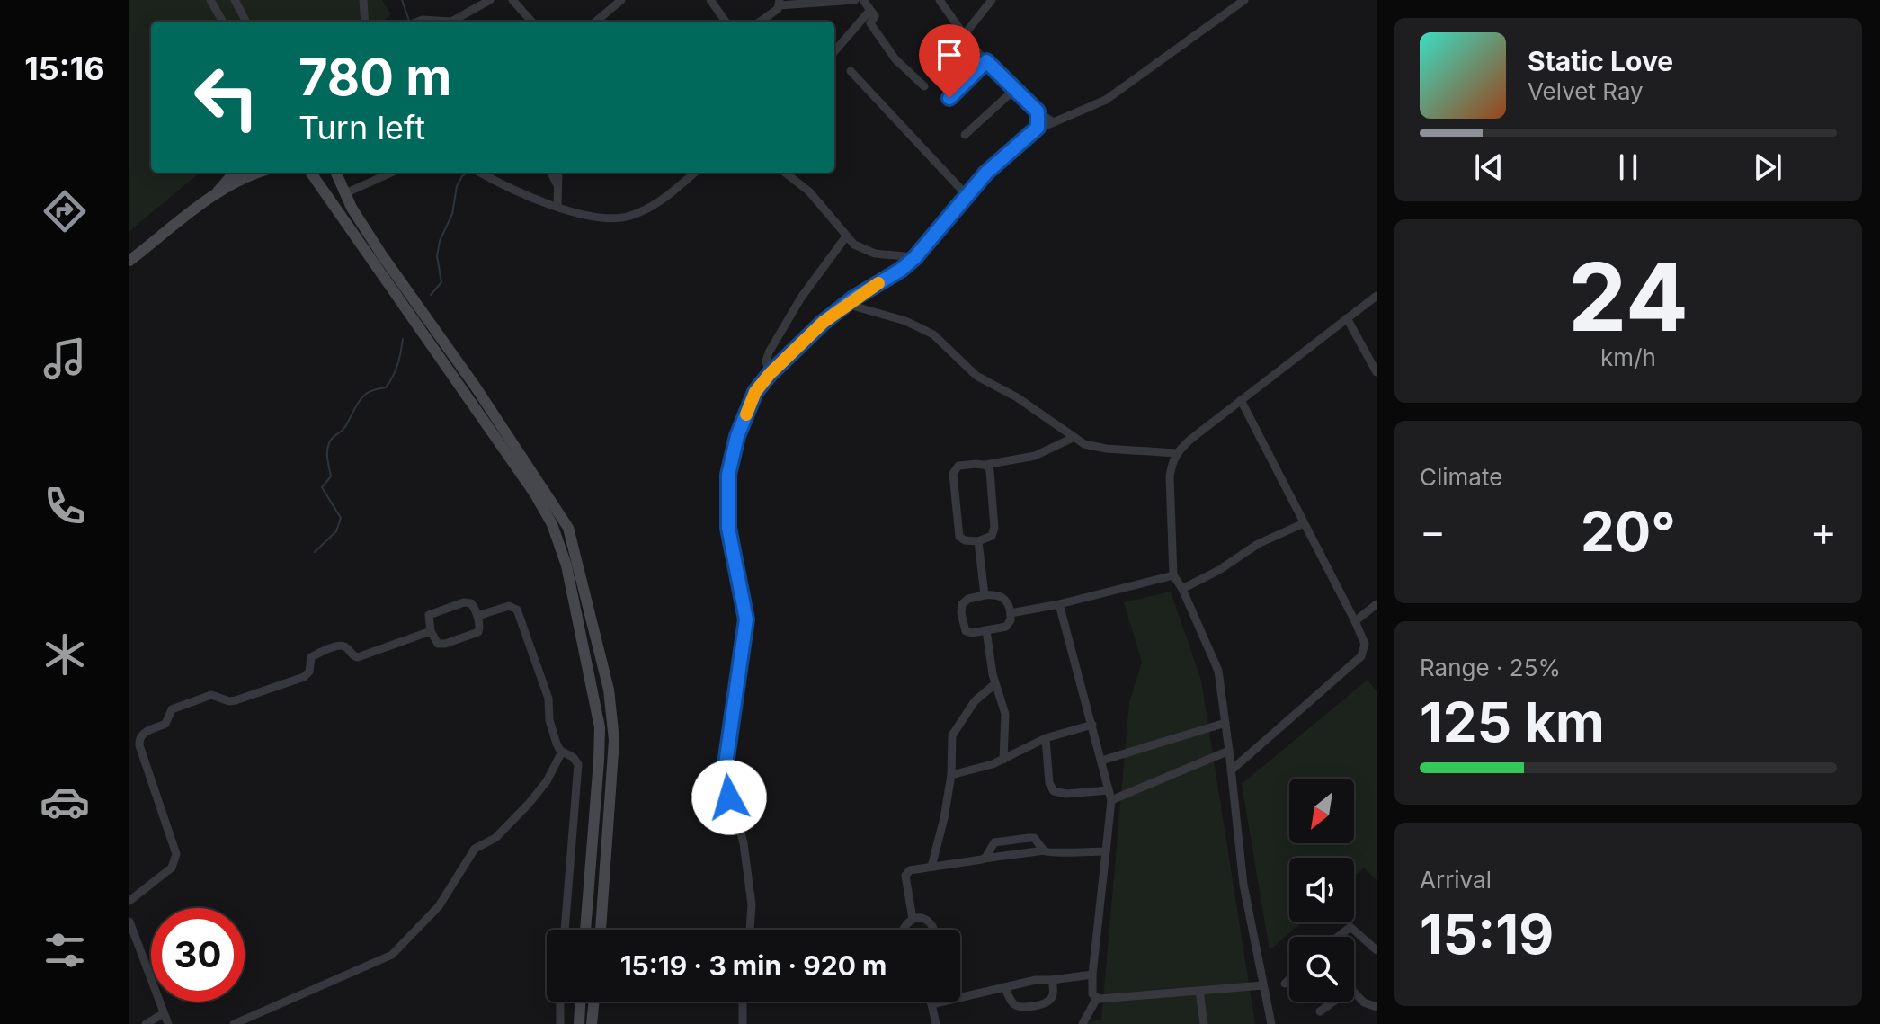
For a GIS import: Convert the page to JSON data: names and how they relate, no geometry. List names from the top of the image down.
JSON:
{
  "north": "bottom left",
  "page": {
    "tabs": "15:16",
    "turn": ["780 m", "Turn left"],
    "song": ["Static Love", "Velvet Ray"],
    "tile": [
      ["24", "km/h"],
      "Climate",
      ["Range · 25%", "125 km"],
      ["Arrival", "15:19"]
    ],
    "heat": ["−", "20°", "+"],
    "limit": "30",
    "trip": "15:19 · 3 min · 920 m"
  }
}
